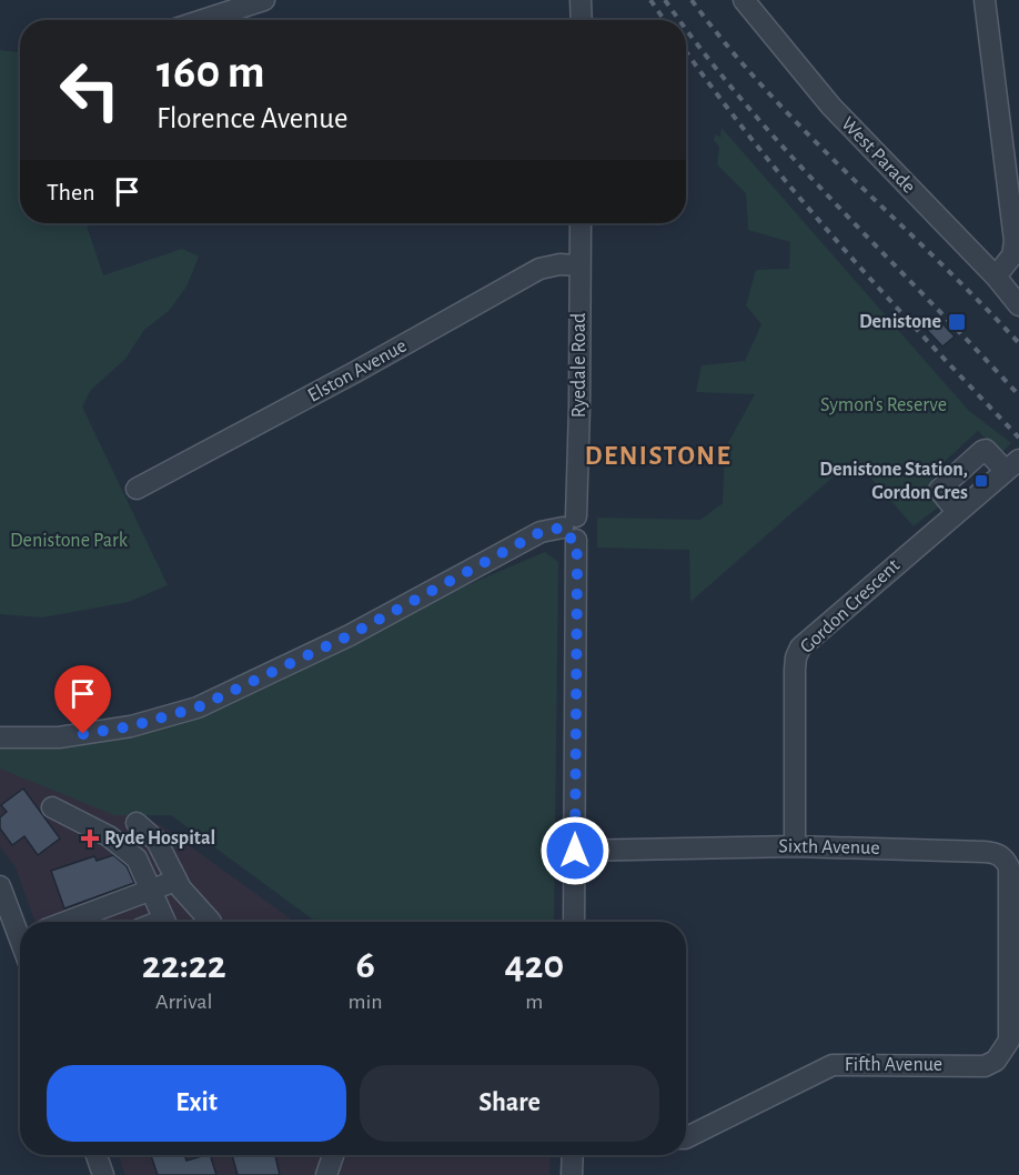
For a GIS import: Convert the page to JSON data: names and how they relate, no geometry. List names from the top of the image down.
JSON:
{
  "streets": {
    "street": [
      "West Parade",
      "Ryedale Road",
      "Elston Avenue",
      "Gordon Crescent",
      "Sixth Avenue",
      "Fifth Avenue"
    ]
  },
  "crossings": [
    ["Ryedale Road", "Elston Avenue"],
    ["Ryedale Road", "Sixth Avenue"],
    ["Gordon Crescent", "Sixth Avenue"],
    ["Sixth Avenue", "Fifth Avenue"]
  ],
  "districts": ["DENISTONE"],
  "parks": ["Symon's Reserve", "Denistone Park"],
  "places": {
    "transit": ["Denistone", "Denistone Station, Gordon Cres"],
    "health": ["Ryde Hospital"]
  },
  "page": {
    "turn": ["160 m", "Florence Avenue"],
    "then": "Then",
    "eta": [
      "22:22",
      "Arrival",
      "6",
      "min",
      "420",
      "m"
    ],
    "buttons": ["Exit", "Share"]
  }
}
